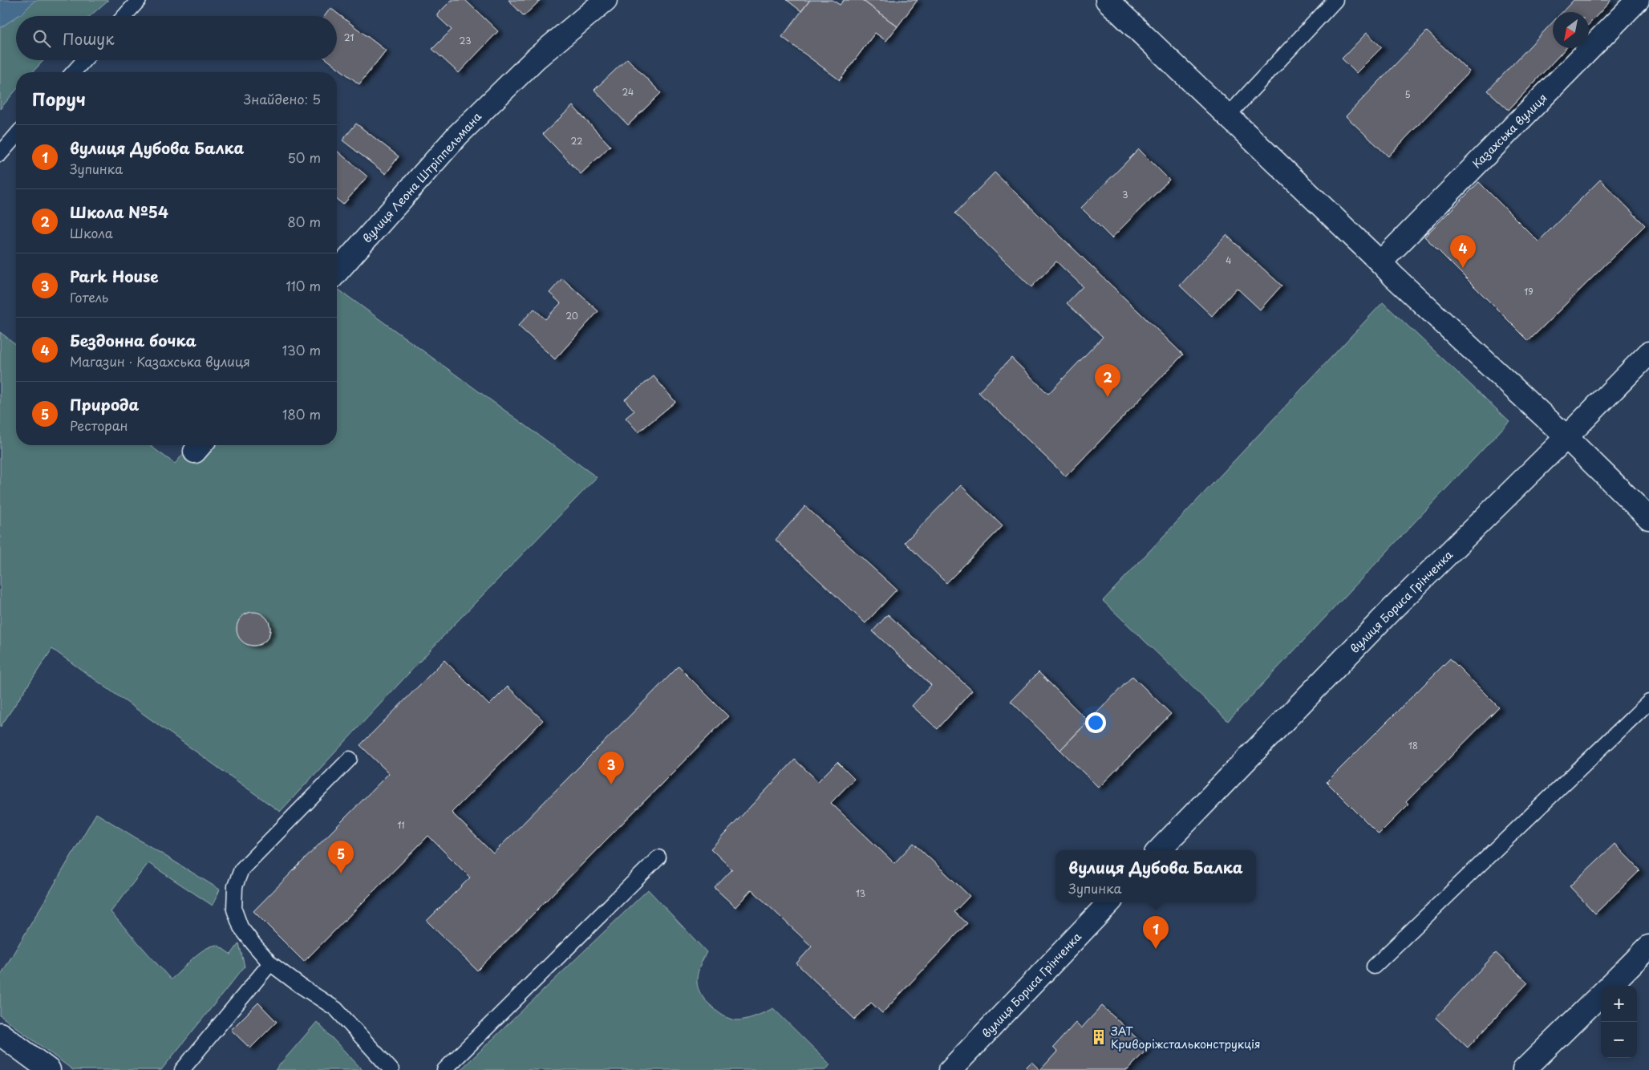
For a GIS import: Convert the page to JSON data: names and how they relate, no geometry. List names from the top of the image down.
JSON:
{
  "streets": {
    "street": ["Казахська вулиця", "вулиця Леона Штріппельмана", "вулиця Бориса Грінченка"]
  },
  "places": {
    "building": ["ЗАТ Криворіжстальконструкція"]
  },
  "house_numbers": [
    "21",
    "23",
    "24",
    "5",
    "22",
    "3",
    "4",
    "19",
    "20",
    "18",
    "11",
    "13"
  ],
  "north": "bottom left",
  "page": {
    "search": "Пошук",
    "heading": ["Поруч", "Знайдено: 5"],
    "list": [
      {
        "mark": "1",
        "name": "вулиця Дубова Балка",
        "note": "Зупинка",
        "value": "50 m"
      },
      {
        "mark": "2",
        "name": "Школа №54",
        "note": "Школа",
        "value": "80 m"
      },
      {
        "mark": "3",
        "name": "Park House",
        "note": "Готель",
        "value": "110 m"
      },
      {
        "mark": "4",
        "name": "Бездонна бочка",
        "note": "Магазин · Казахська вулиця",
        "value": "130 m"
      },
      {
        "mark": "5",
        "name": "Природа",
        "note": "Ресторан",
        "value": "180 m"
      }
    ],
    "pins": [
      "4",
      "2",
      "3",
      "5",
      "1"
    ],
    "popup": ["вулиця Дубова Балка", "Зупинка"],
    "map_buttons": ["+", "−"]
  }
}
